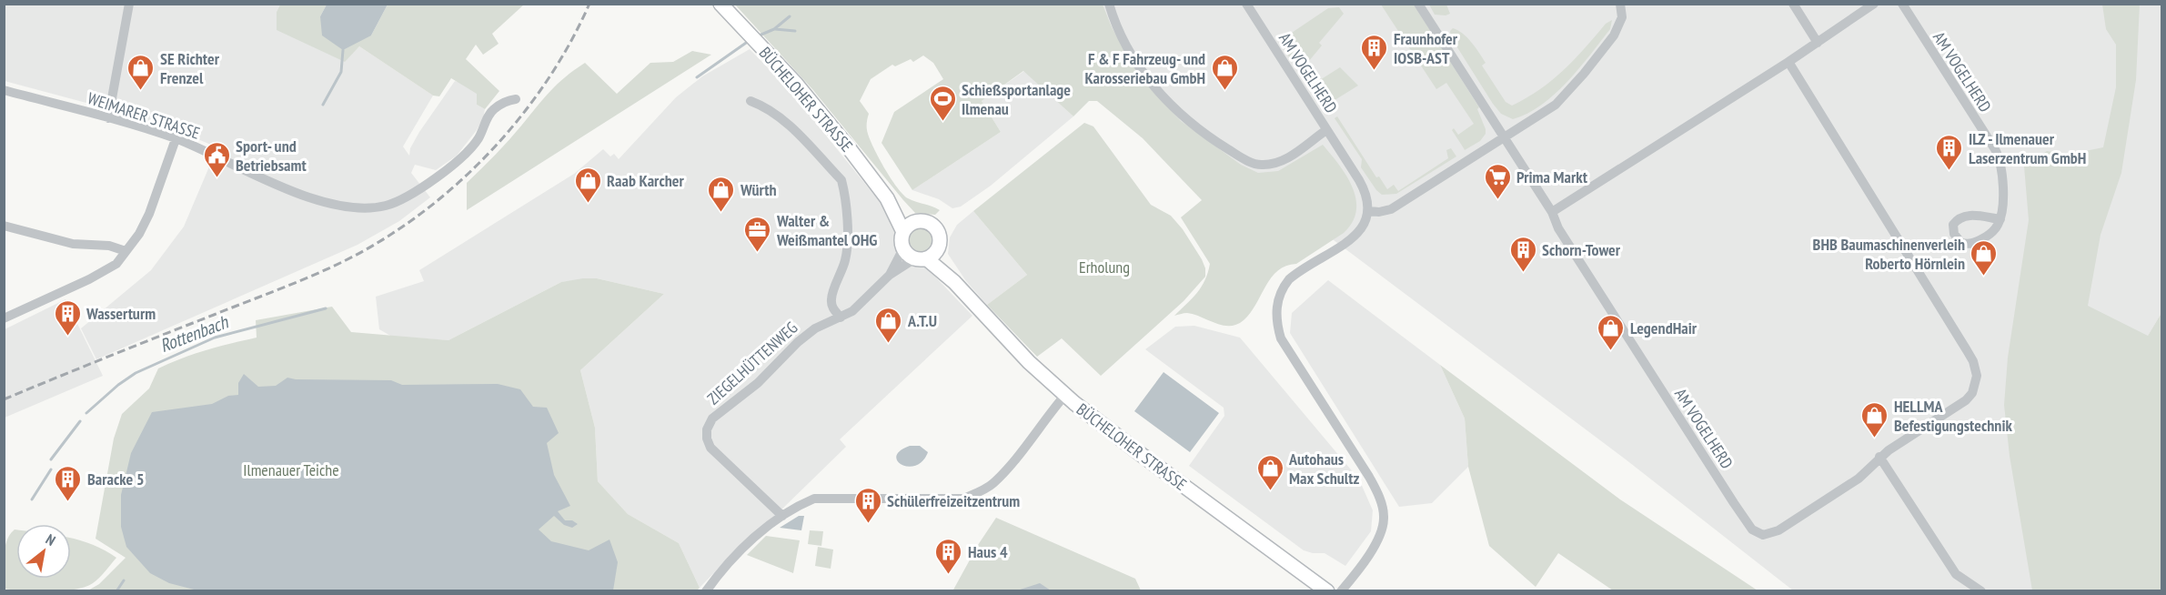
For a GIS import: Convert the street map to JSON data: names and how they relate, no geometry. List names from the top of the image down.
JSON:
{
  "streets": {
    "main road": ["BÜCHELOHER STRASSE"],
    "street": ["AM VOGELHERD", "WEIMARER STRASSE", "ZIEGELHÜTTENWEG"]
  },
  "crossings": [
    ["BÜCHELOHER STRASSE", "ZIEGELHÜTTENWEG"]
  ],
  "water": ["Rottenbach"],
  "parks": ["Erholung", "Ilmenauer Teiche"],
  "places": {
    "building": [
      "Fraunhofer IOSB-AST",
      "ILZ - Ilmenauer Laserzentrum GmbH",
      "Schorn-Tower",
      "Wasserturm",
      "Baracke 5",
      "Schülerfreizeitzentrum",
      "Haus 4"
    ],
    "shop": [
      "SE Richter Frenzel",
      "F & F Fahrzeug- und Karosseriebau GmbH",
      "Raab Karcher",
      "Würth",
      "BHB Baumaschinenverleih Roberto Hörnlein",
      "A.T.U",
      "LegendHair",
      "HELLMA Befestigungstechnik",
      "Autohaus Max Schultz"
    ],
    "sports": ["Schießsportanlage Ilmenau"],
    "public building": ["Sport- und Betriebsamt"],
    "supermarket": ["Prima Markt"],
    "office": ["Walter & Weißmantel OHG"]
  },
  "north": "top right"
}
